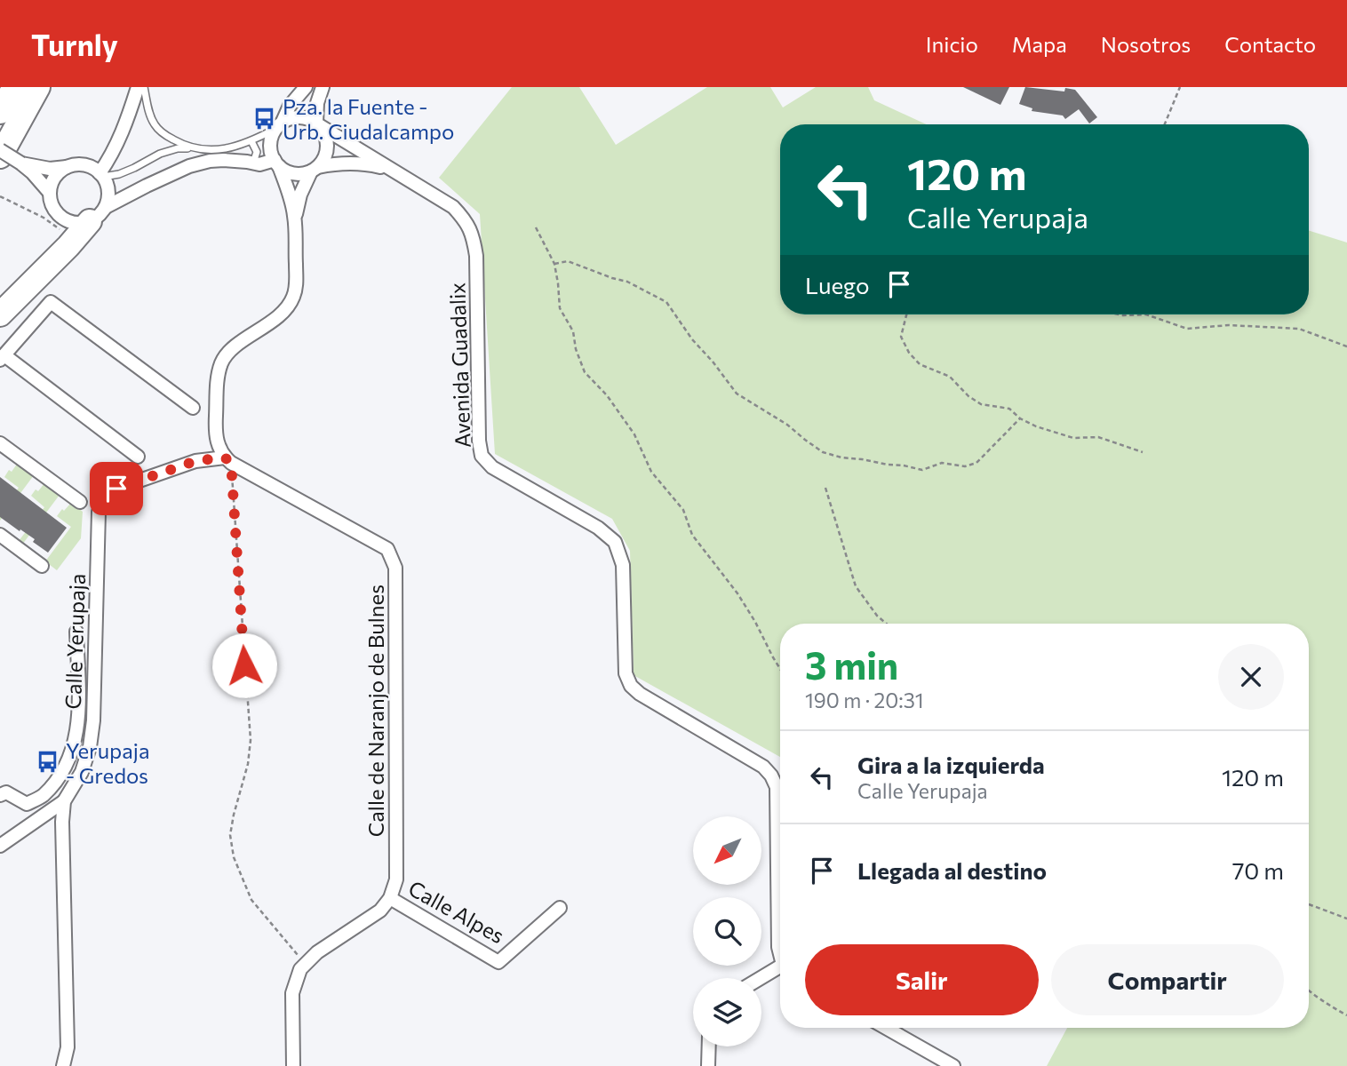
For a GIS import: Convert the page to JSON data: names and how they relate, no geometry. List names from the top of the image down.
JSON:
{
  "streets": {
    "street": [
      "Avenida Guadalix",
      "Calle Yerupaja",
      "Calle de Naranjo de Bulnes",
      "Calle Alpes"
    ]
  },
  "crossings": [
    ["Calle Yerupaja", "Calle de Naranjo de Bulnes"],
    ["Calle de Naranjo de Bulnes", "Calle Alpes"]
  ],
  "places": {
    "bus stop": ["Pza. la Fuente - Urb. Ciudalcampo", "Yerupaja - Gredos"]
  },
  "north": "bottom left",
  "page": {
    "header": "Turnly",
    "nav": [
      "Inicio",
      "Mapa",
      "Nosotros",
      "Contacto"
    ],
    "turn": ["120 m", "Calle Yerupaja"],
    "then": "Luego",
    "heading": ["3 min", "190 m · 20:31"],
    "list": [
      {
        "name": "Gira a la izquierda",
        "note": "Calle Yerupaja",
        "value": "120 m"
      },
      {
        "name": "Llegada al destino",
        "value": "70 m"
      }
    ],
    "buttons": ["Salir", "Compartir"]
  }
}
